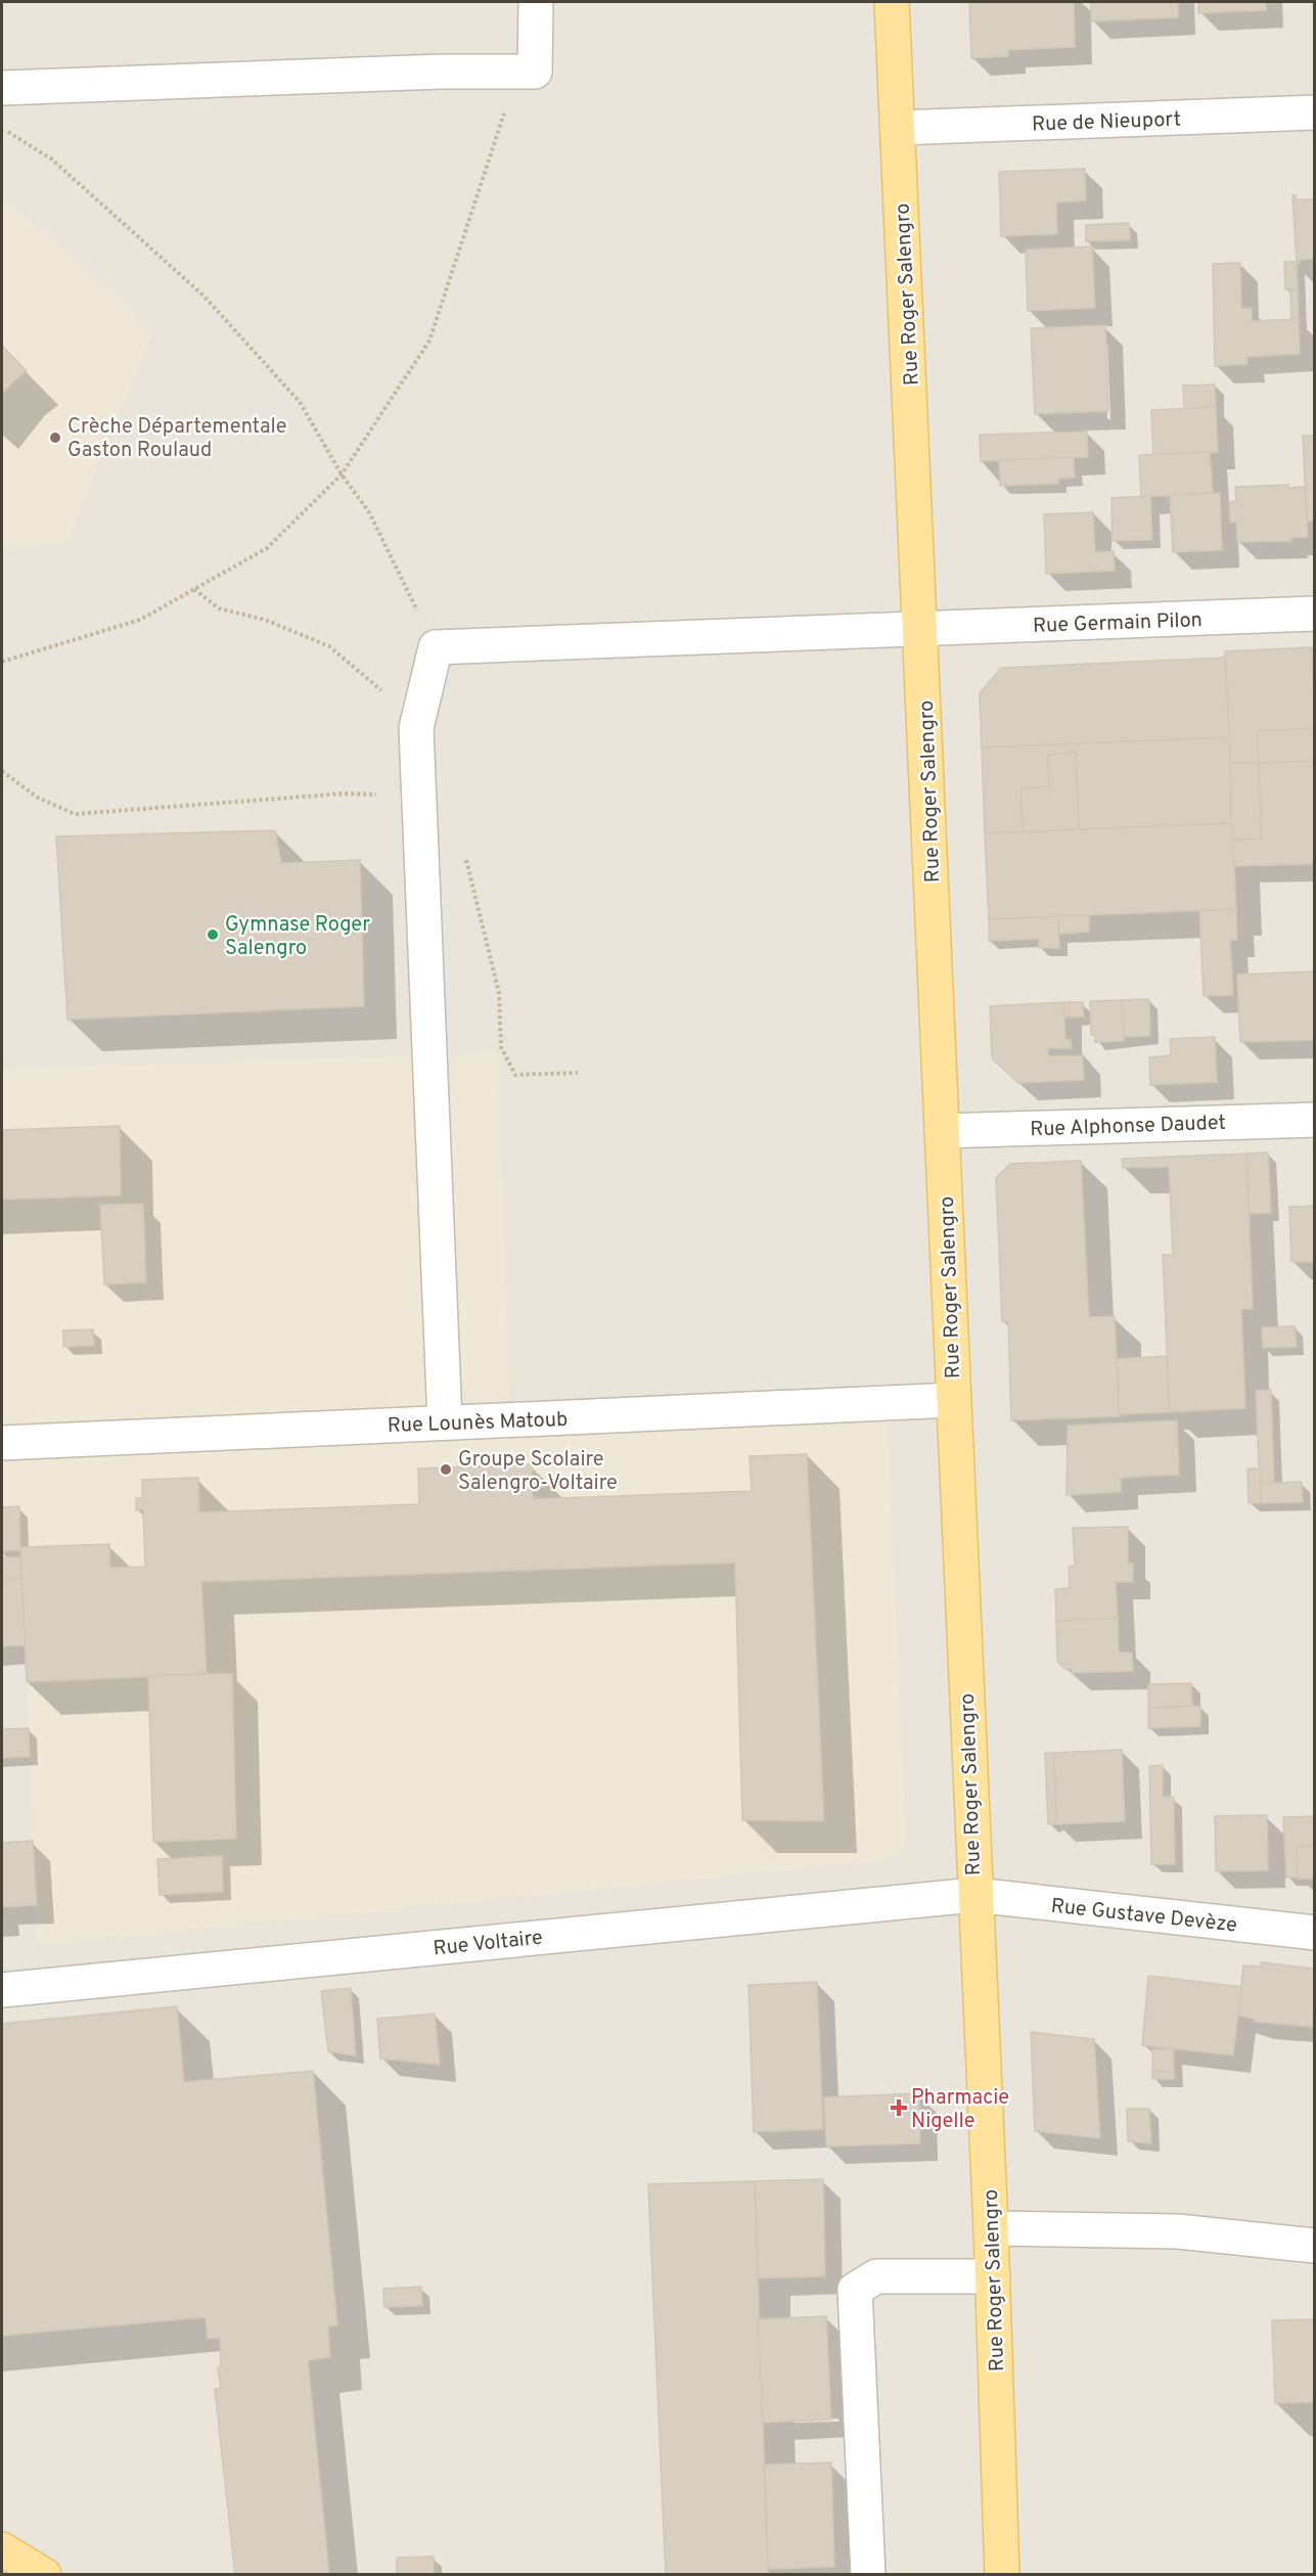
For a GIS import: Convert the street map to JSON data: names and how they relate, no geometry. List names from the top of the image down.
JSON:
{
  "streets": {
    "main road": ["Rue Roger Salengro"],
    "street": [
      "Rue de Nieuport",
      "Rue Germain Pilon",
      "Rue Alphonse Daudet",
      "Rue Lounès Matoub",
      "Rue Gustave Devèze",
      "Rue Voltaire"
    ]
  },
  "crossings": [
    ["Rue de Nieuport", "Rue Roger Salengro"],
    ["Rue Roger Salengro", "Rue Germain Pilon"],
    ["Rue Roger Salengro", "Rue Alphonse Daudet"],
    ["Rue Roger Salengro", "Rue Lounès Matoub"],
    ["Rue Roger Salengro", "Rue Gustave Devèze"],
    ["Rue Roger Salengro", "Rue Voltaire"],
    ["Rue Germain Pilon", "Rue Lounès Matoub"],
    ["Rue Gustave Devèze", "Rue Voltaire"]
  ],
  "places": {
    "other": ["Crèche Départementale Gaston Roulaud", "Gymnase Roger Salengro", "Groupe Scolaire Salengro-Voltaire"],
    "health": ["Pharmacie Nigelle"]
  }
}
